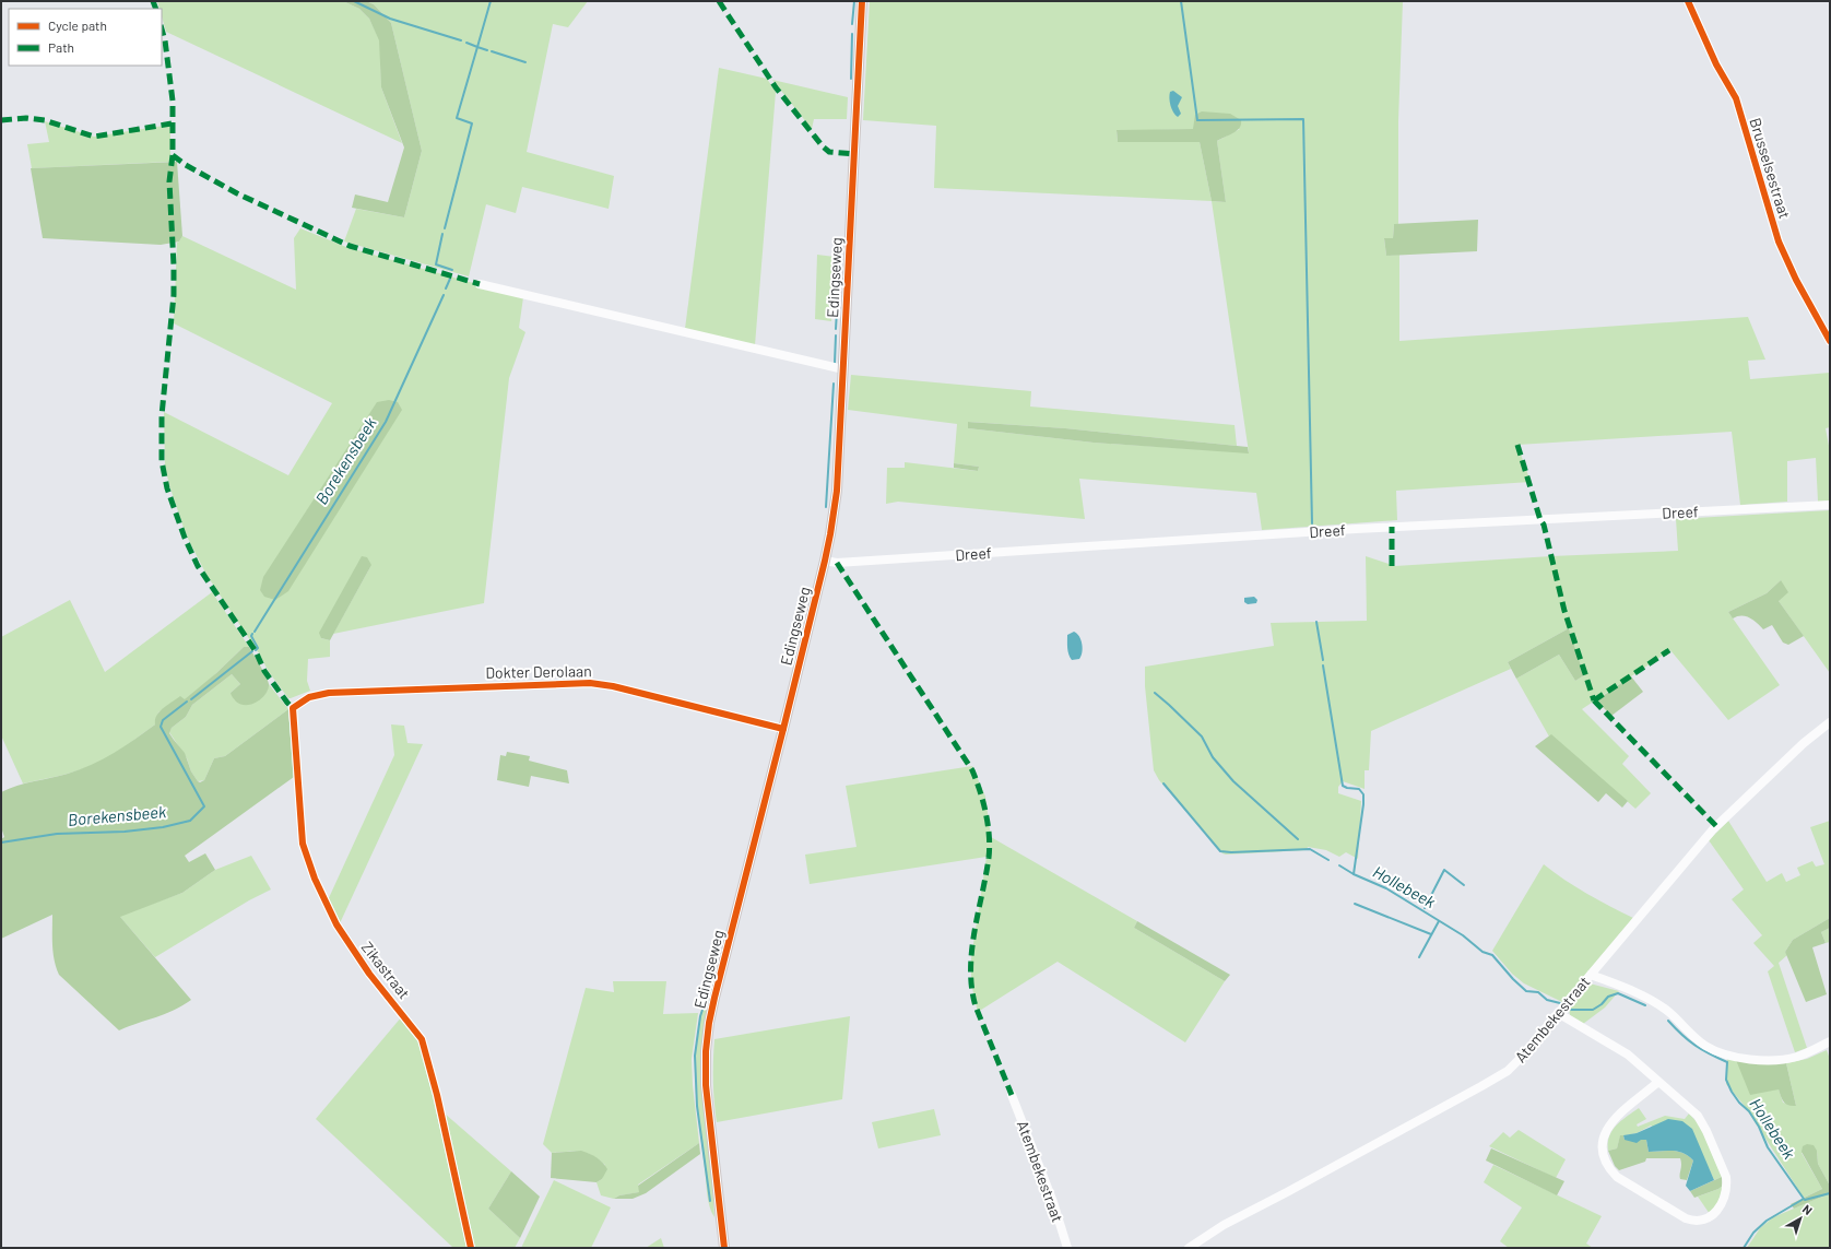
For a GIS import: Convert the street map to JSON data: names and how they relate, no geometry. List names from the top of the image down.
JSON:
{
  "streets": {
    "main road": ["Edingseweg"],
    "street": [
      "Brusselsestraat",
      "Dreef",
      "Dokter Derolaan",
      "Zikastraat",
      "Atembekestraat"
    ]
  },
  "crossings": [
    ["Edingseweg", "Dreef"],
    ["Edingseweg", "Dokter Derolaan"],
    ["Dokter Derolaan", "Zikastraat"]
  ],
  "water": ["Borekensbeek", "Hollebeek"],
  "legend": ["Cycle path", "Path"],
  "north": "top right"
}
